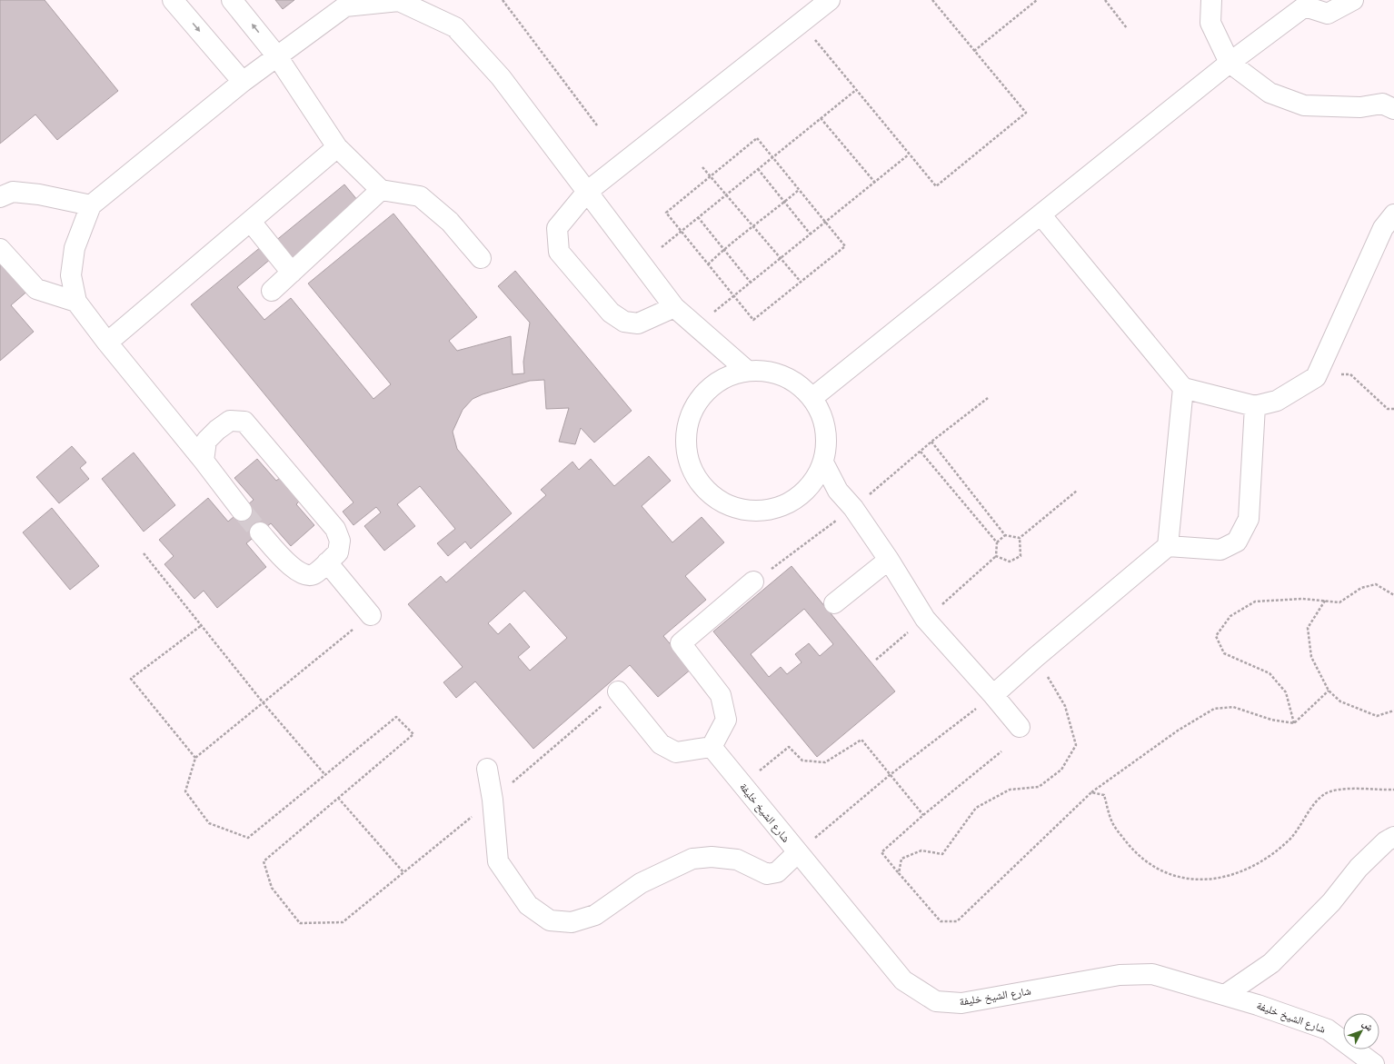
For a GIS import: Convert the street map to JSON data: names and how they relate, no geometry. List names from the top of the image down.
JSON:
{
  "streets": {
    "street": ["شارع الشيخ خليفة"]
  },
  "north": "top right"
}
